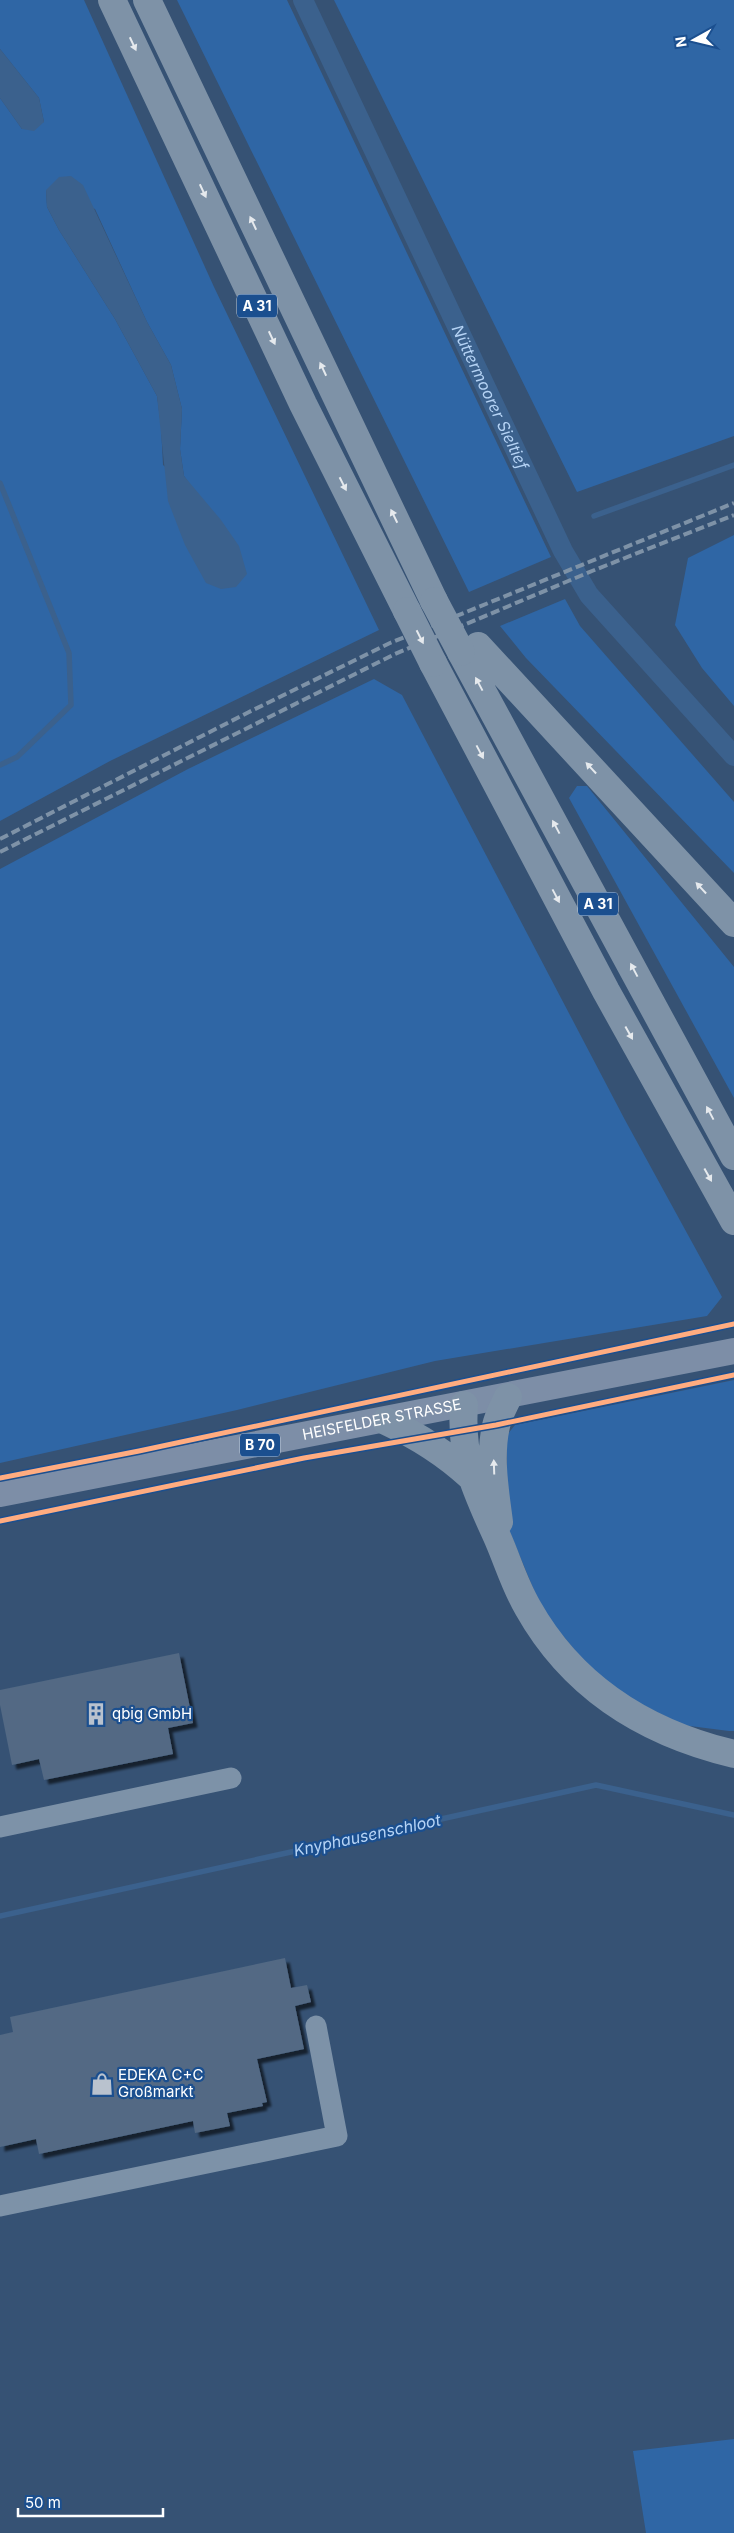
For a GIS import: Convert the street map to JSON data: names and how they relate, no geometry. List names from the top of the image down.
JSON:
{
  "streets": {
    "highway": ["A 31"],
    "main road": ["HEISFELDER STRASSE", "B 70"]
  },
  "water": ["Nüttermoorer Sieltief", "Knyphausenschloot"],
  "places": {
    "building": ["qbig GmbH"],
    "shop": ["EDEKA C+C Großmarkt"]
  },
  "scale_bar": "50 m",
  "north": "left"
}
